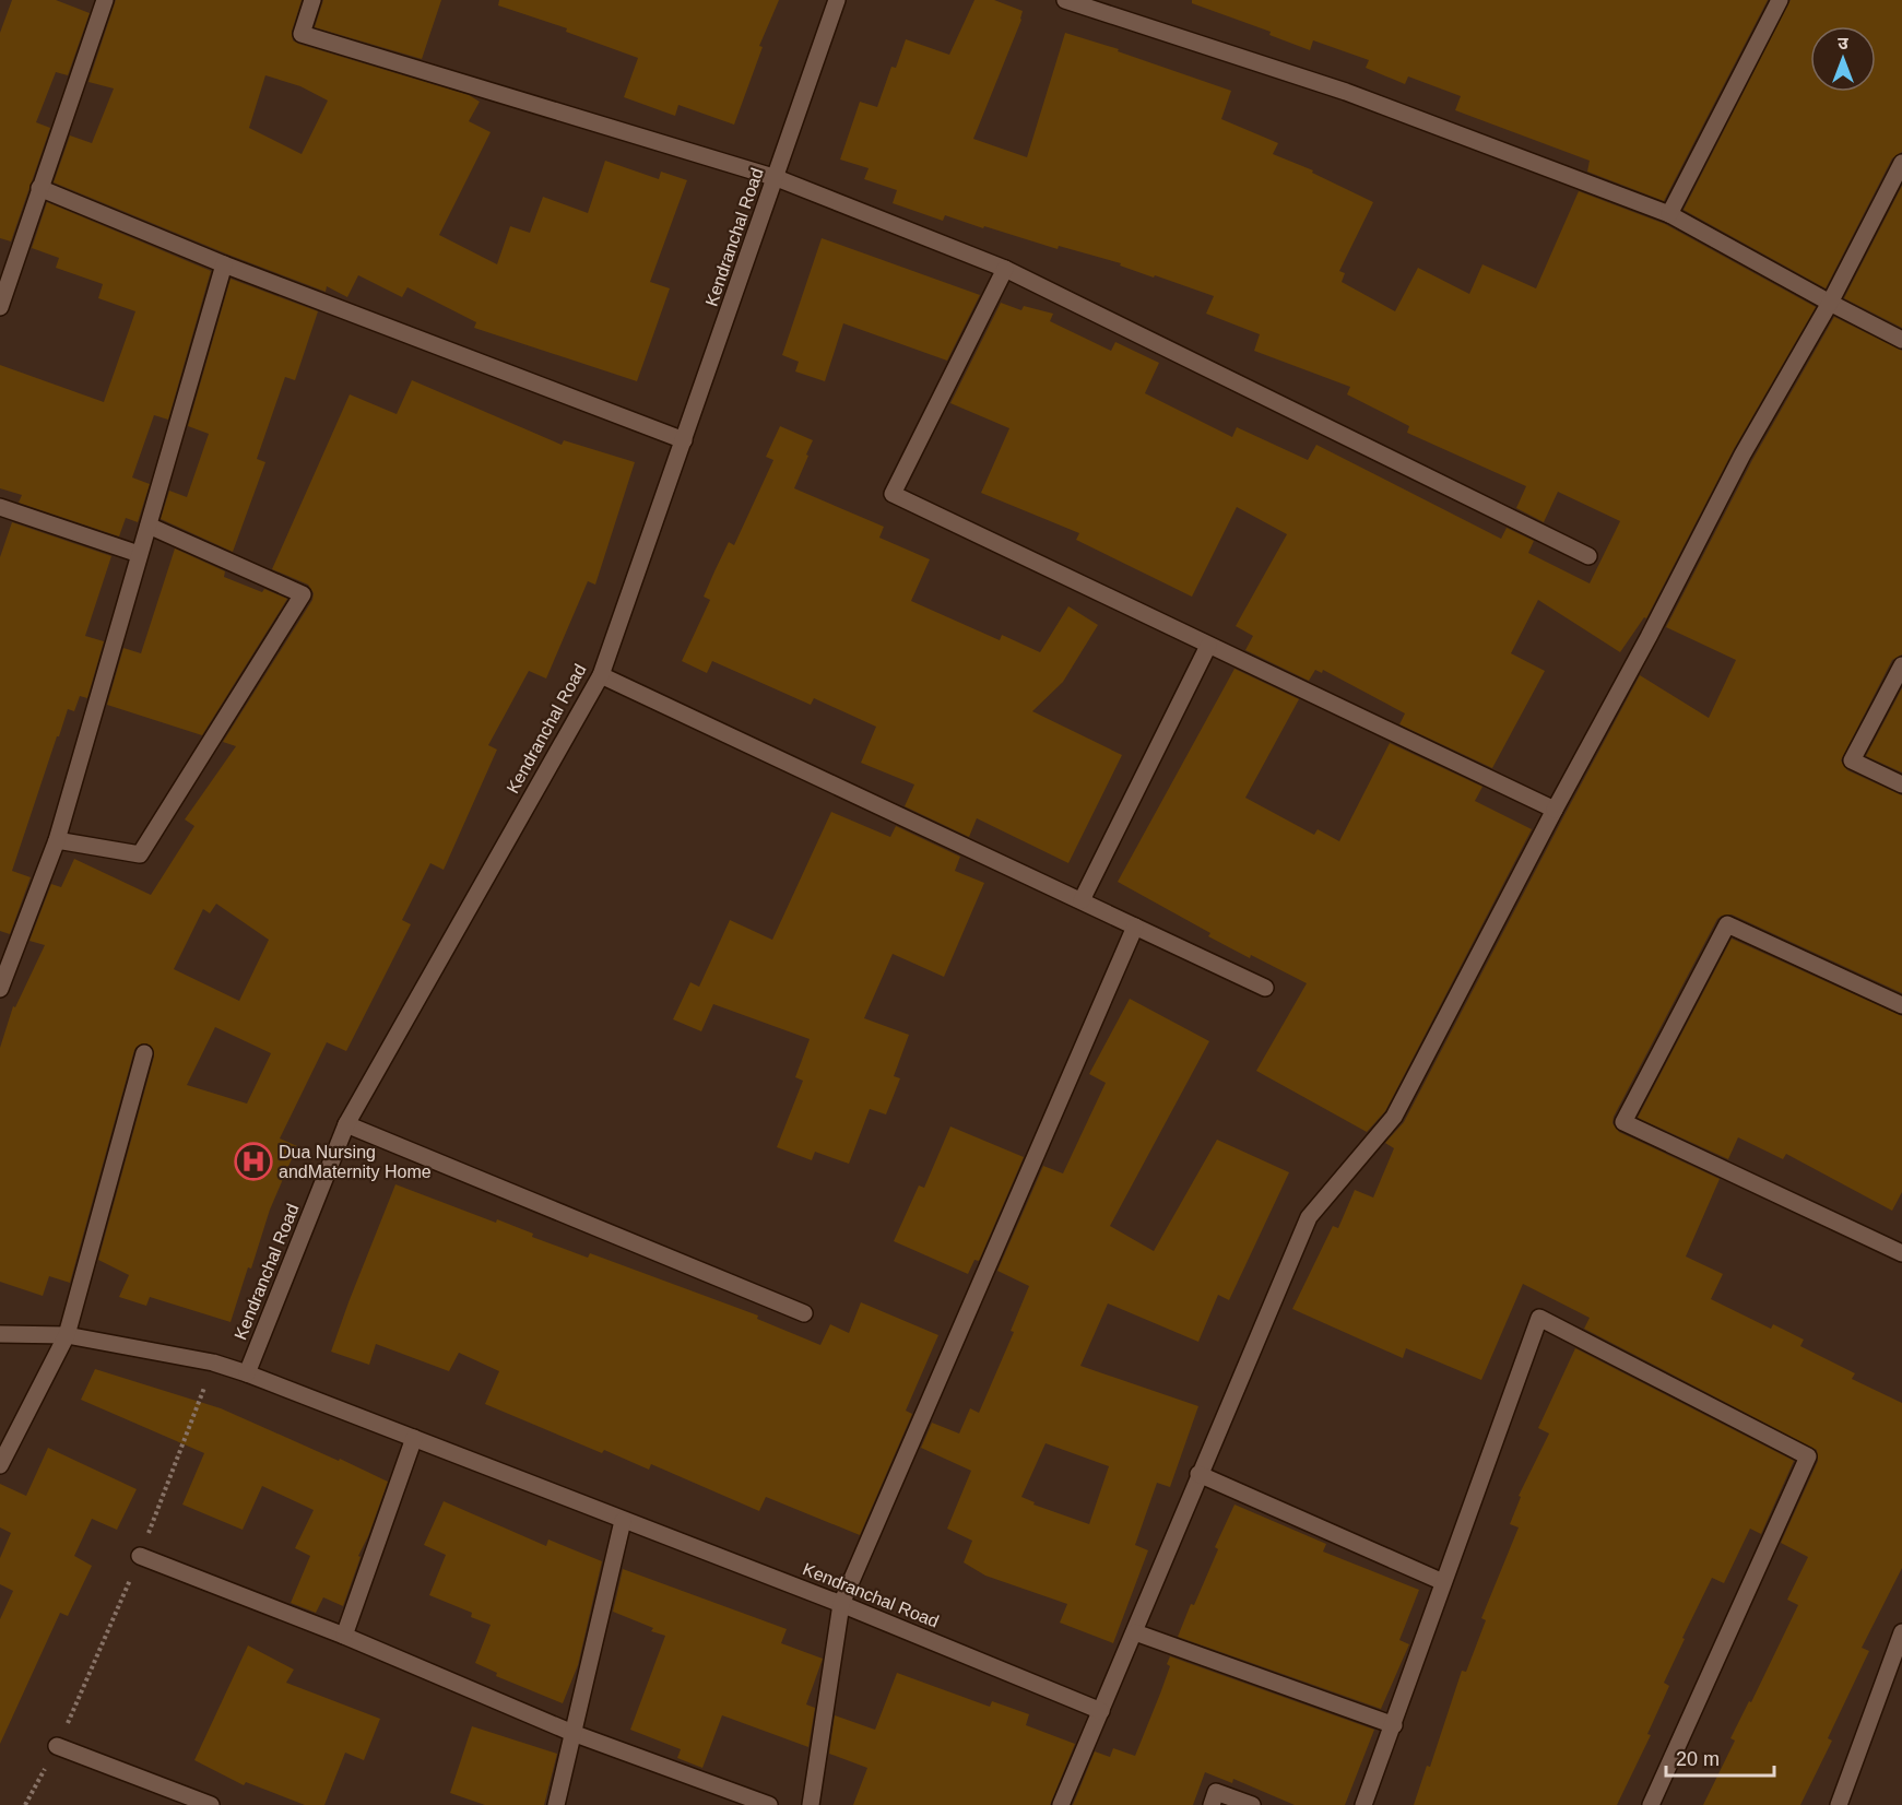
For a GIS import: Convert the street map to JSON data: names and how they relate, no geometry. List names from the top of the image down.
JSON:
{
  "streets": {
    "street": ["Kendranchal Road"]
  },
  "places": {
    "hospital": ["Dua Nursing andMaternity Home"]
  },
  "scale_bar": "20 m",
  "north": "top"
}
